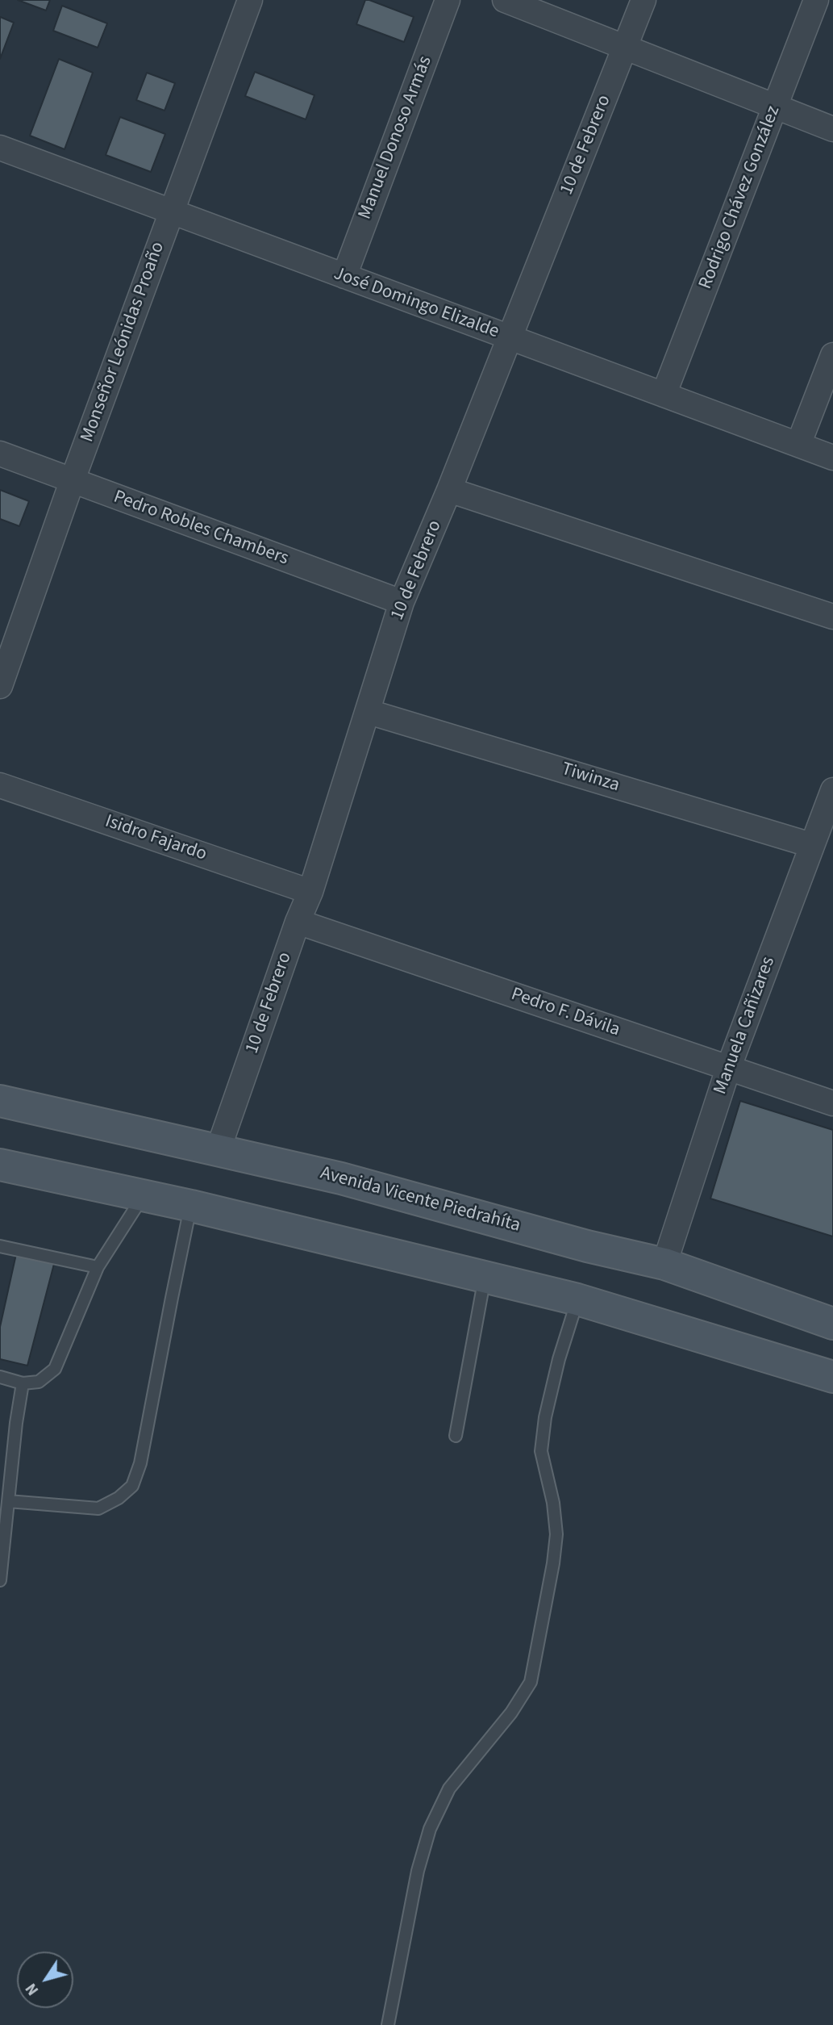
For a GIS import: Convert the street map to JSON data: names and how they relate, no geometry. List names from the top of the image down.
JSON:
{
  "streets": {
    "main road": ["Avenida Vicente Piedrahíta"],
    "street": [
      "Manuel Donoso Armás",
      "10 de Febrero",
      "Rodrigo Chávez González",
      "José Domingo Elizalde",
      "Monseñor Leónidas Proaño",
      "Pedro Robles Chambers",
      "Tiwinza",
      "Isidro Fajardo",
      "Pedro F. Dávila",
      "Manuela Cañizares"
    ]
  },
  "crossings": [
    ["Manuel Donoso Armás", "José Domingo Elizalde"],
    ["10 de Febrero", "José Domingo Elizalde"],
    ["10 de Febrero", "Pedro Robles Chambers"],
    ["10 de Febrero", "Tiwinza"],
    ["10 de Febrero", "Isidro Fajardo"],
    ["10 de Febrero", "Pedro F. Dávila"],
    ["10 de Febrero", "Avenida Vicente Piedrahíta"],
    ["Rodrigo Chávez González", "José Domingo Elizalde"],
    ["José Domingo Elizalde", "Monseñor Leónidas Proaño"],
    ["Monseñor Leónidas Proaño", "Pedro Robles Chambers"],
    ["Tiwinza", "Manuela Cañizares"],
    ["Pedro F. Dávila", "Manuela Cañizares"],
    ["Manuela Cañizares", "Avenida Vicente Piedrahíta"]
  ],
  "north": "bottom left"
}
